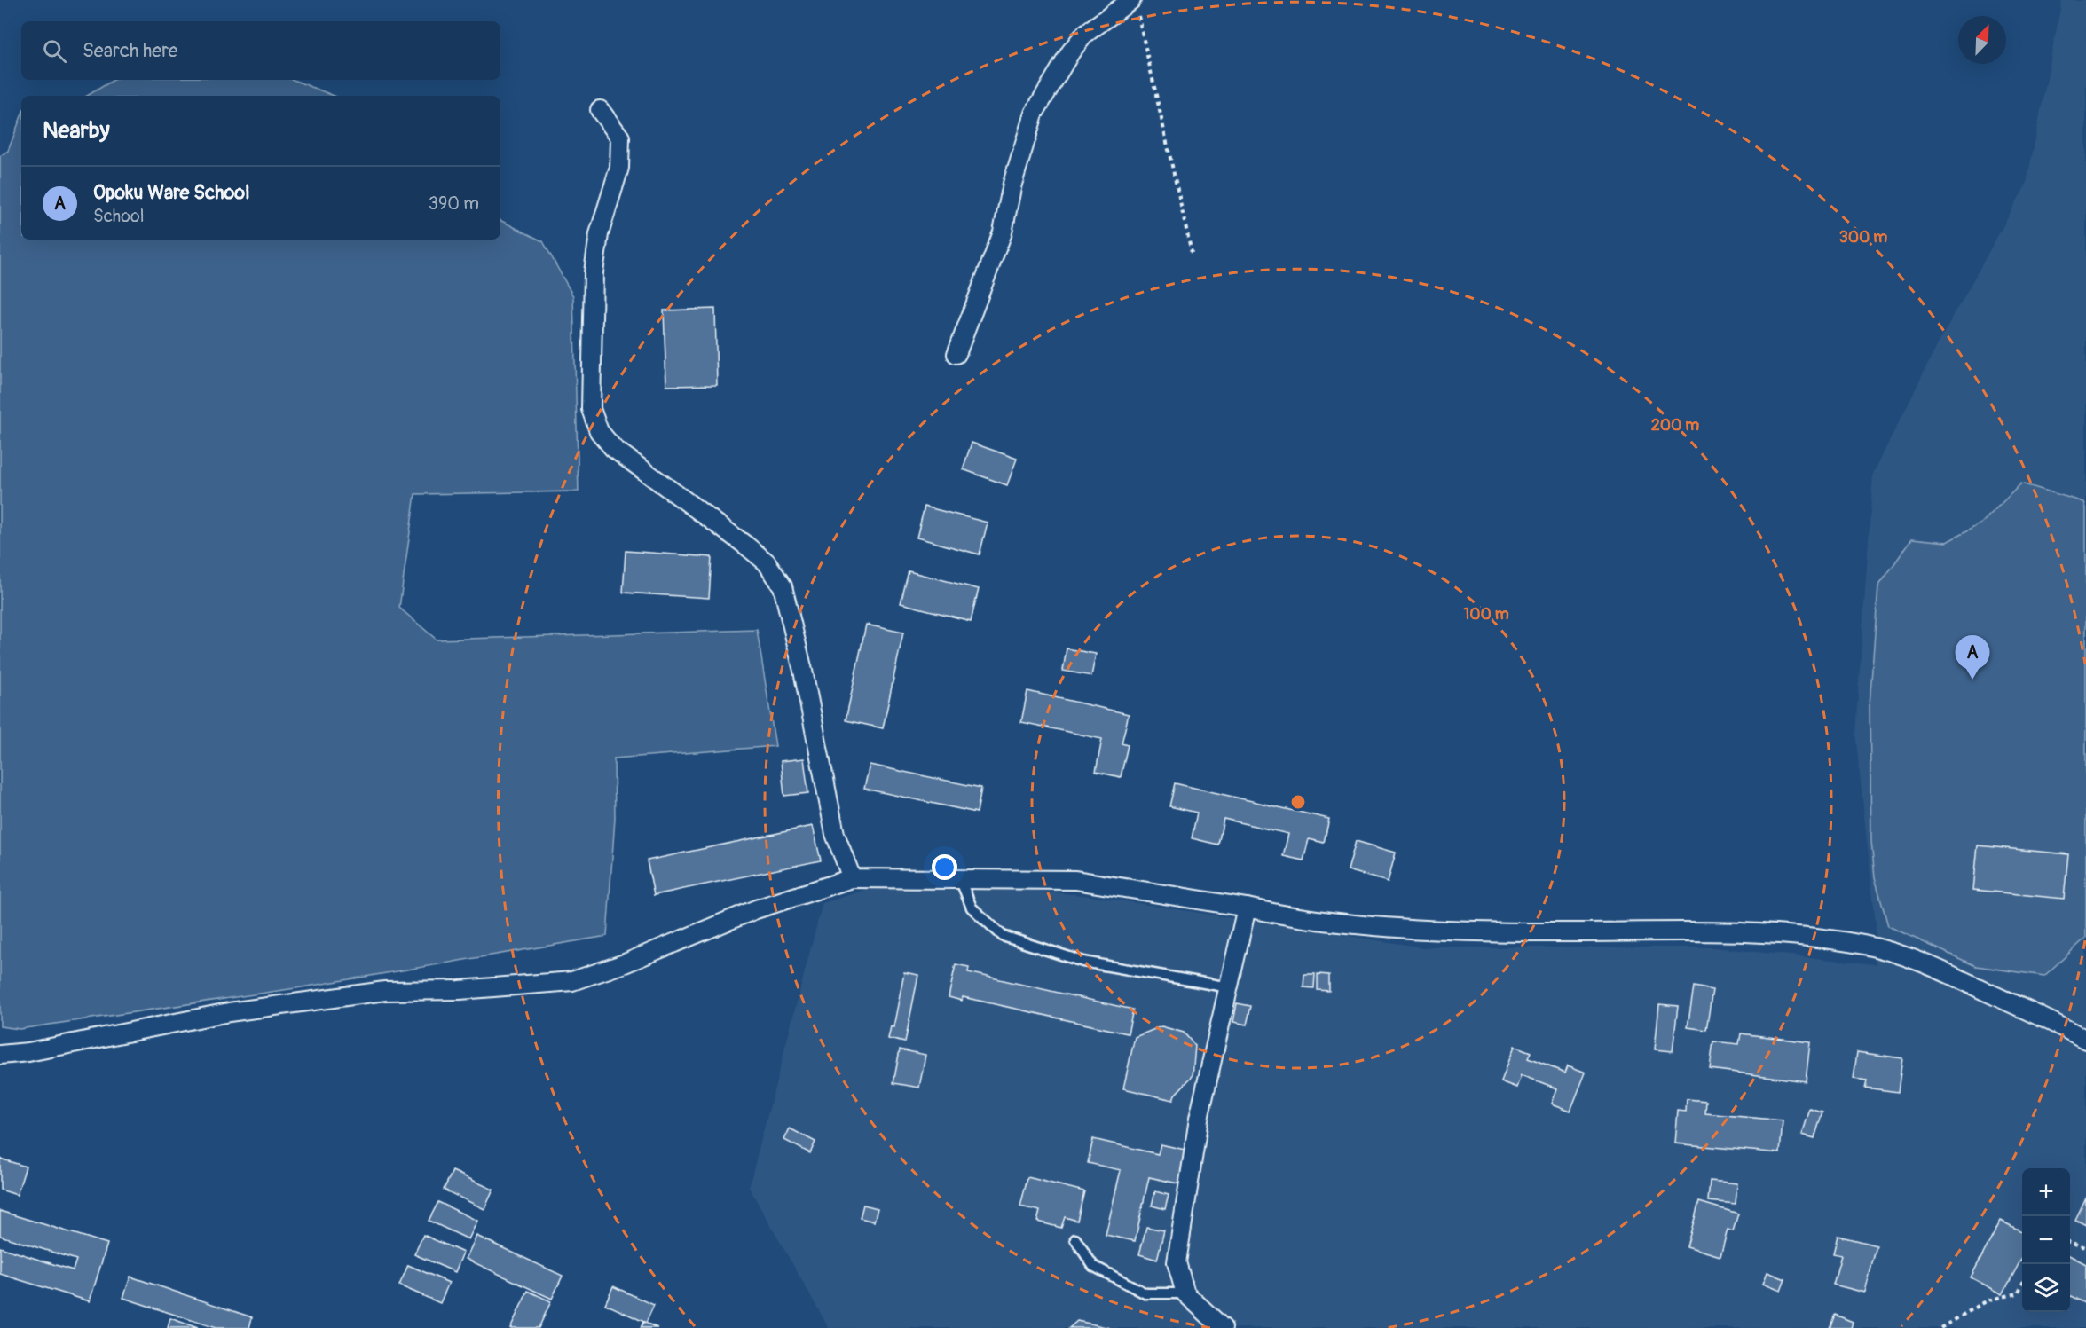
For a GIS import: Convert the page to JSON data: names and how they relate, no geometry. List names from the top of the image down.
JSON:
{
  "north": "top right",
  "page": {
    "search": "Search here",
    "heading": "Nearby",
    "list": [
      {
        "mark": "A",
        "name": "Opoku Ware School",
        "note": "School",
        "value": "390 m"
      }
    ],
    "pins": "A",
    "map_buttons": ["+", "−"]
  },
  "rings": ["300 m", "200 m", "100 m"]
}
